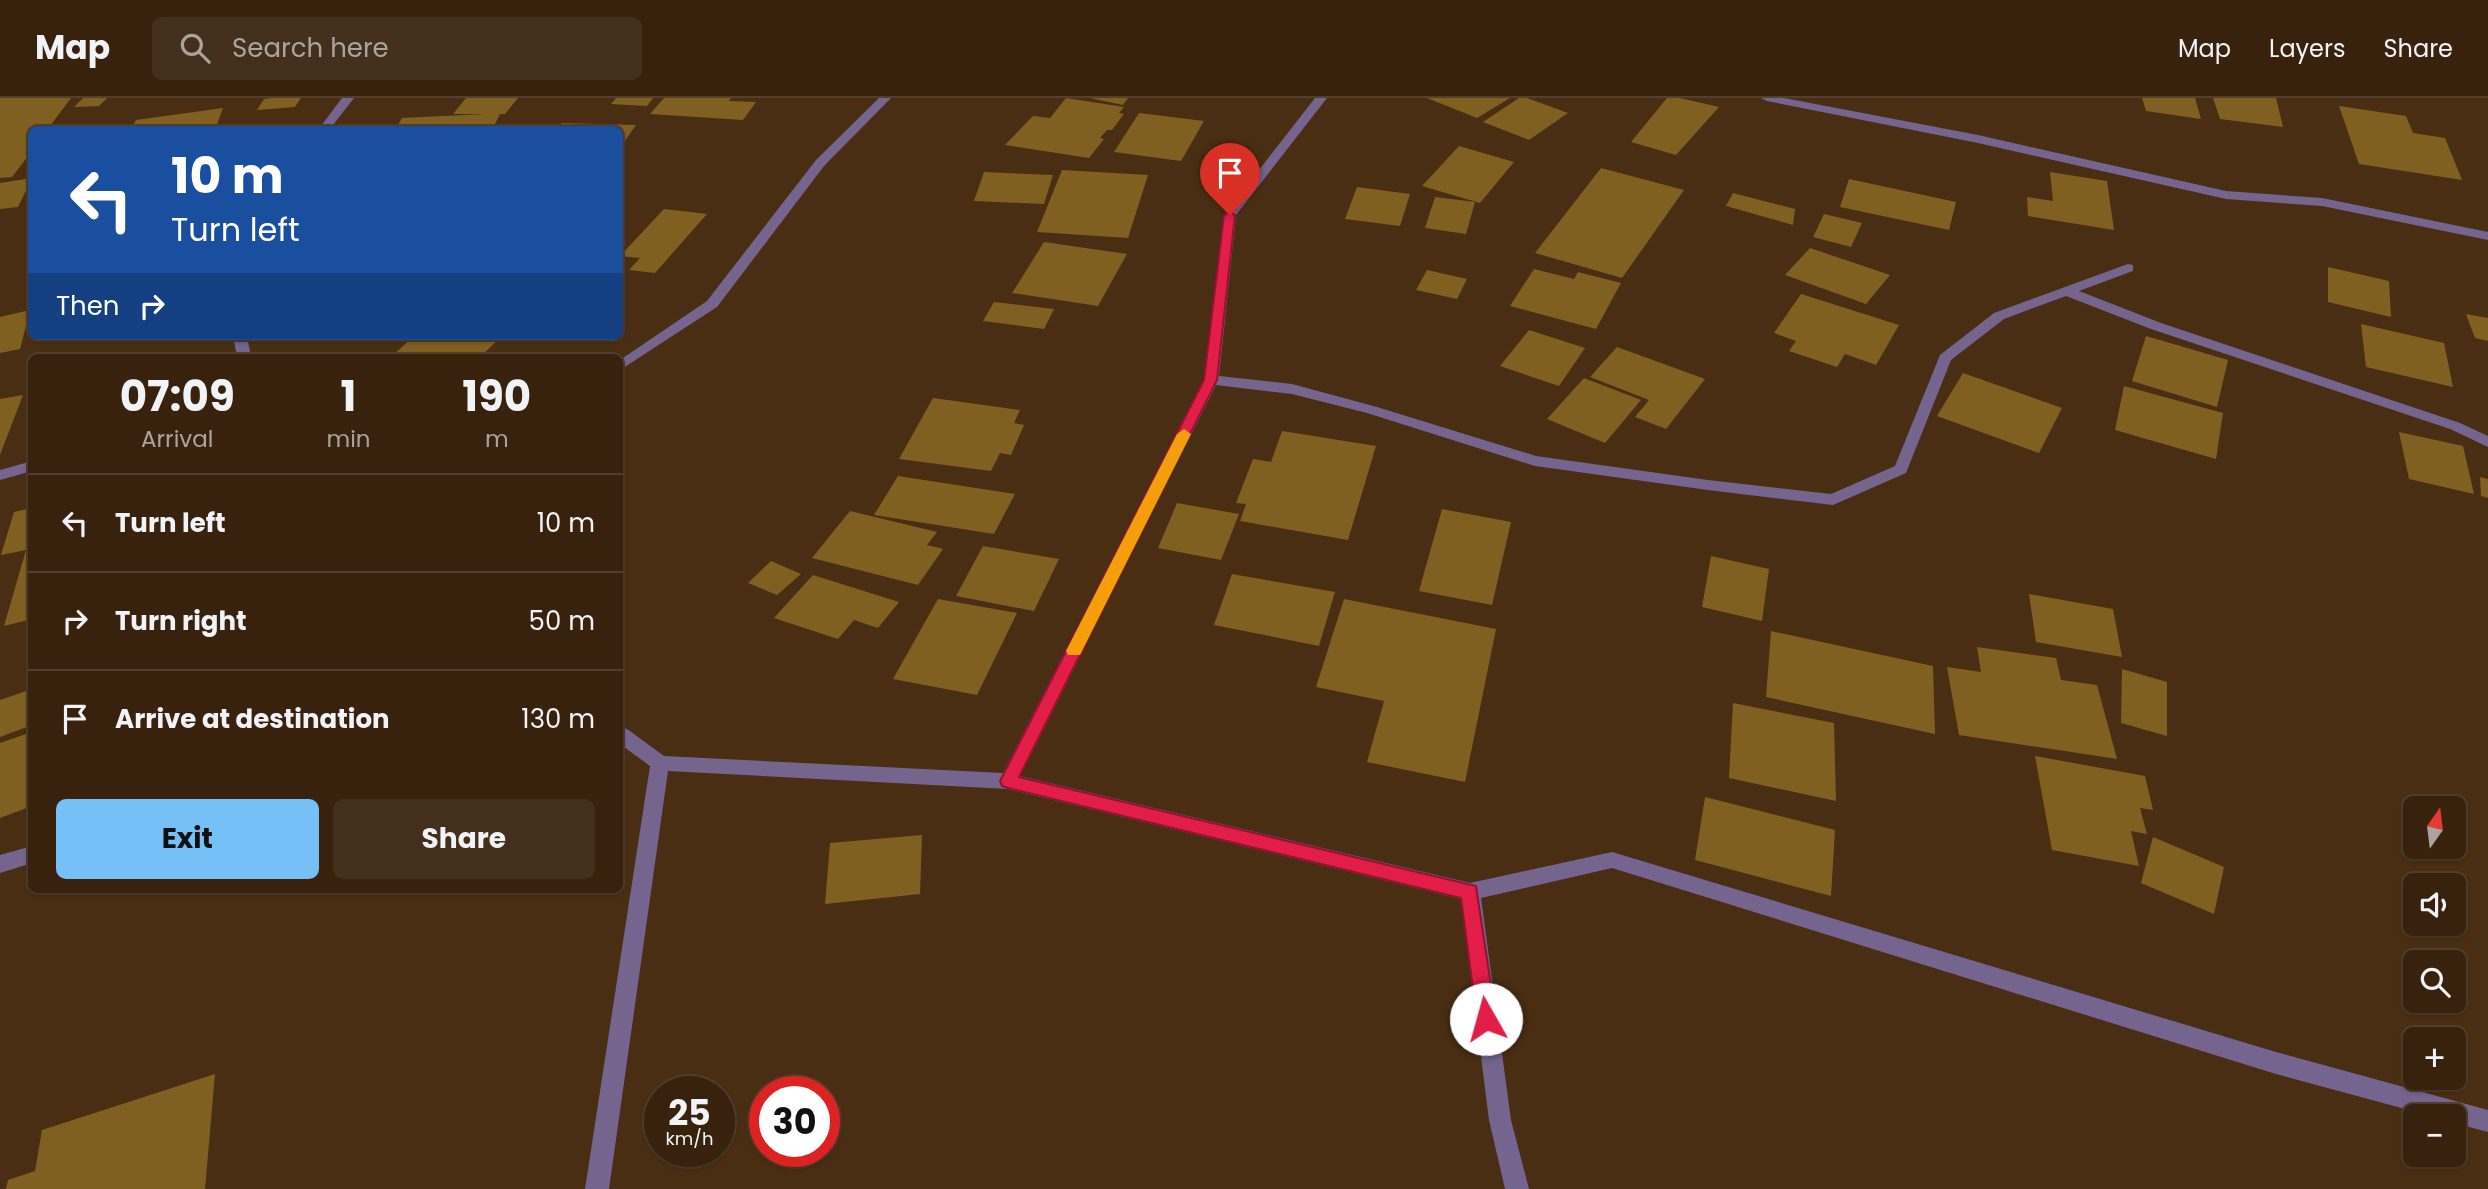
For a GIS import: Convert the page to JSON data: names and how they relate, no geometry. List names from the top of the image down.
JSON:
{
  "north": "top",
  "page": {
    "header": "Map",
    "search": "Search here",
    "nav": ["Map", "Layers", "Share"],
    "turn": ["10 m", "Turn left"],
    "then": "Then",
    "eta": [
      "07:09",
      "Arrival",
      "1",
      "min",
      "190",
      "m"
    ],
    "list": [
      {
        "name": "Turn left",
        "value": "10 m"
      },
      {
        "name": "Turn right",
        "value": "50 m"
      },
      {
        "name": "Arrive at destination",
        "value": "130 m"
      }
    ],
    "buttons": ["Exit", "Share"],
    "map_buttons": ["+", "−"],
    "speed": "25 km/h",
    "limit": "30"
  }
}
